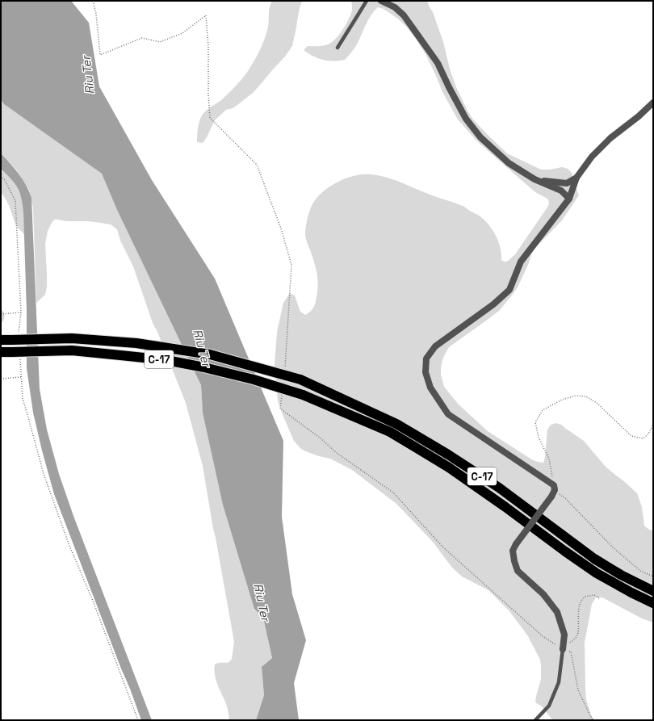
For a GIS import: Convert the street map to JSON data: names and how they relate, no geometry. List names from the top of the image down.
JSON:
{
  "streets": {
    "highway": ["C-17"]
  },
  "water": ["Riu Ter"]
}
